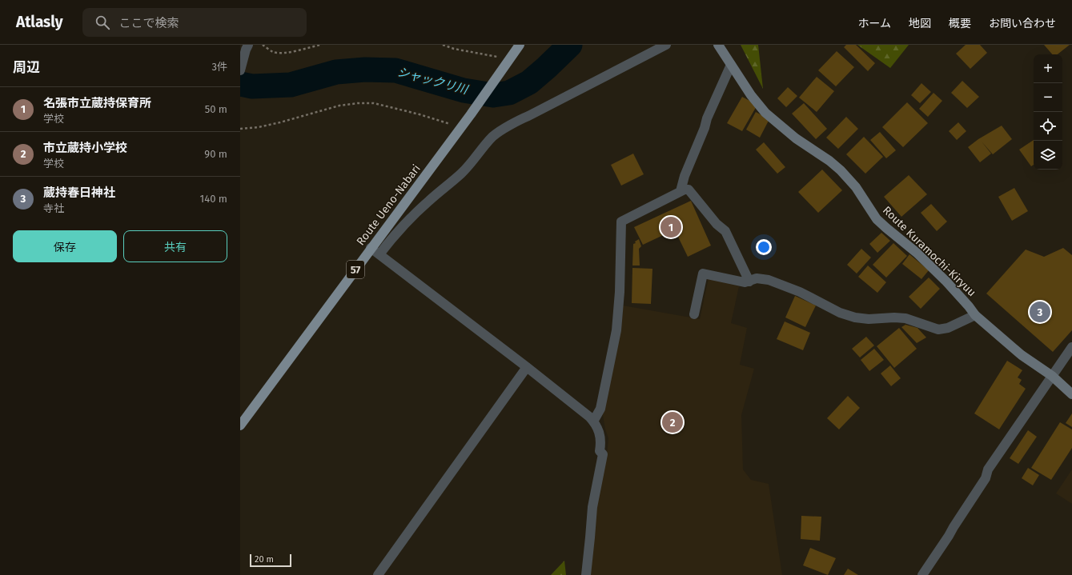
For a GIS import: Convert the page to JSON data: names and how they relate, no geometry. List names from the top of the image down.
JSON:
{
  "streets": {
    "main road": ["Route Ueno-Nabari", "Route Kuramochi-Kiryuu", "57"]
  },
  "water": ["シャックリ川"],
  "scale_bar": "20 m",
  "page": {
    "header": "Atlasly",
    "search": "ここで検索",
    "nav": [
      "ホーム",
      "地図",
      "概要",
      "お問い合わせ"
    ],
    "heading": ["周辺", "3件"],
    "map_buttons": ["+", "−"],
    "list": [
      {
        "mark": "1",
        "name": "名張市立蔵持保育所",
        "note": "学校",
        "value": "50 m"
      },
      {
        "mark": "2",
        "name": "市立蔵持小学校",
        "note": "学校",
        "value": "90 m"
      },
      {
        "mark": "3",
        "name": "蔵持春日神社",
        "note": "寺社",
        "value": "140 m"
      }
    ],
    "pins": ["1", "3", "2"],
    "buttons": ["保存", "共有"],
    "scale": "20 m"
  }
}
